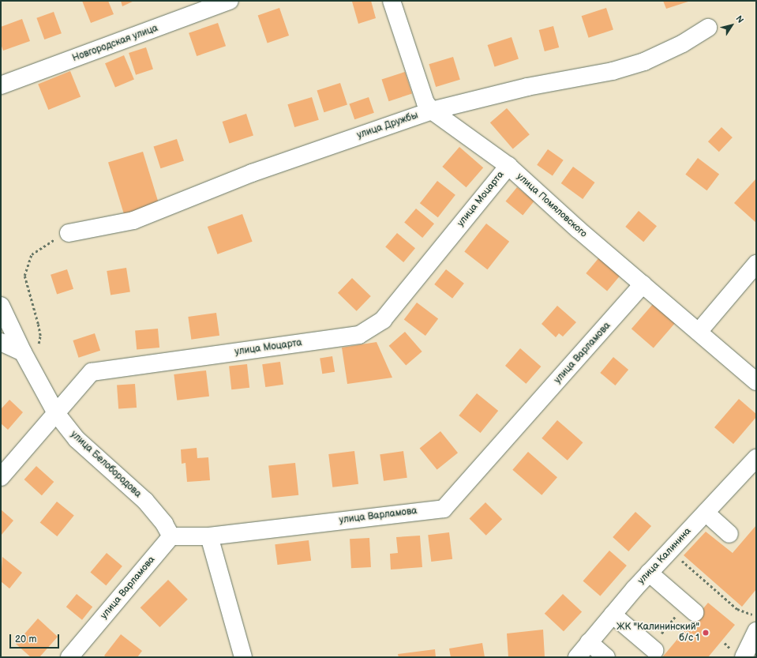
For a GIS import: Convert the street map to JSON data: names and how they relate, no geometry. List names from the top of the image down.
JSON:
{
  "streets": {
    "street": [
      "Новгородская улица",
      "улица Дружбы",
      "улица Моцарта",
      "улица Помяловского",
      "улица Варламова",
      "улица Белобородова",
      "улица Калинина"
    ]
  },
  "crossings": [
    ["улица Дружбы", "улица Помяловского"],
    ["улица Моцарта", "улица Помяловского"],
    ["улица Моцарта", "улица Белобородова"],
    ["улица Помяловского", "улица Варламова"],
    ["улица Варламова", "улица Белобородова"]
  ],
  "places": ["ЖК \"Калининский\" б/с 1"],
  "scale_bar": "20 m",
  "north": "top right"
}
